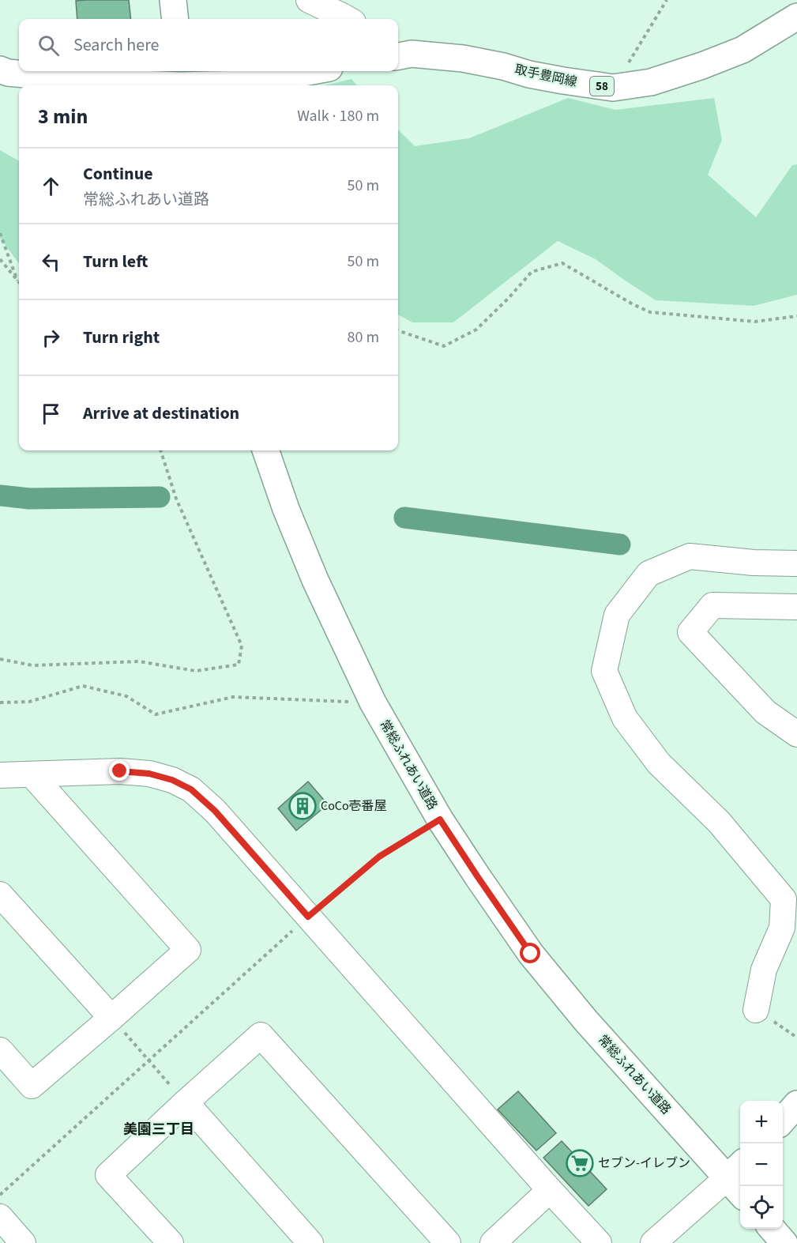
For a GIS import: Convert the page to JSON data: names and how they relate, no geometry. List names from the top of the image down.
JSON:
{
  "streets": {
    "street": ["取手豊岡線", "58", "常総ふれあい道路"]
  },
  "districts": ["美園三丁目"],
  "places": {
    "building": ["CoCo壱番屋"],
    "supermarket": ["セブン-イレブン"]
  },
  "page": {
    "search": "Search here",
    "heading": ["3 min", "Walk · 180 m"],
    "list": [
      ["Continue", "常総ふれあい道路", "50 m"],
      ["Turn left", "50 m"],
      ["Turn right", "80 m"],
      "Arrive at destination"
    ],
    "map_buttons": ["+", "−"]
  }
}
